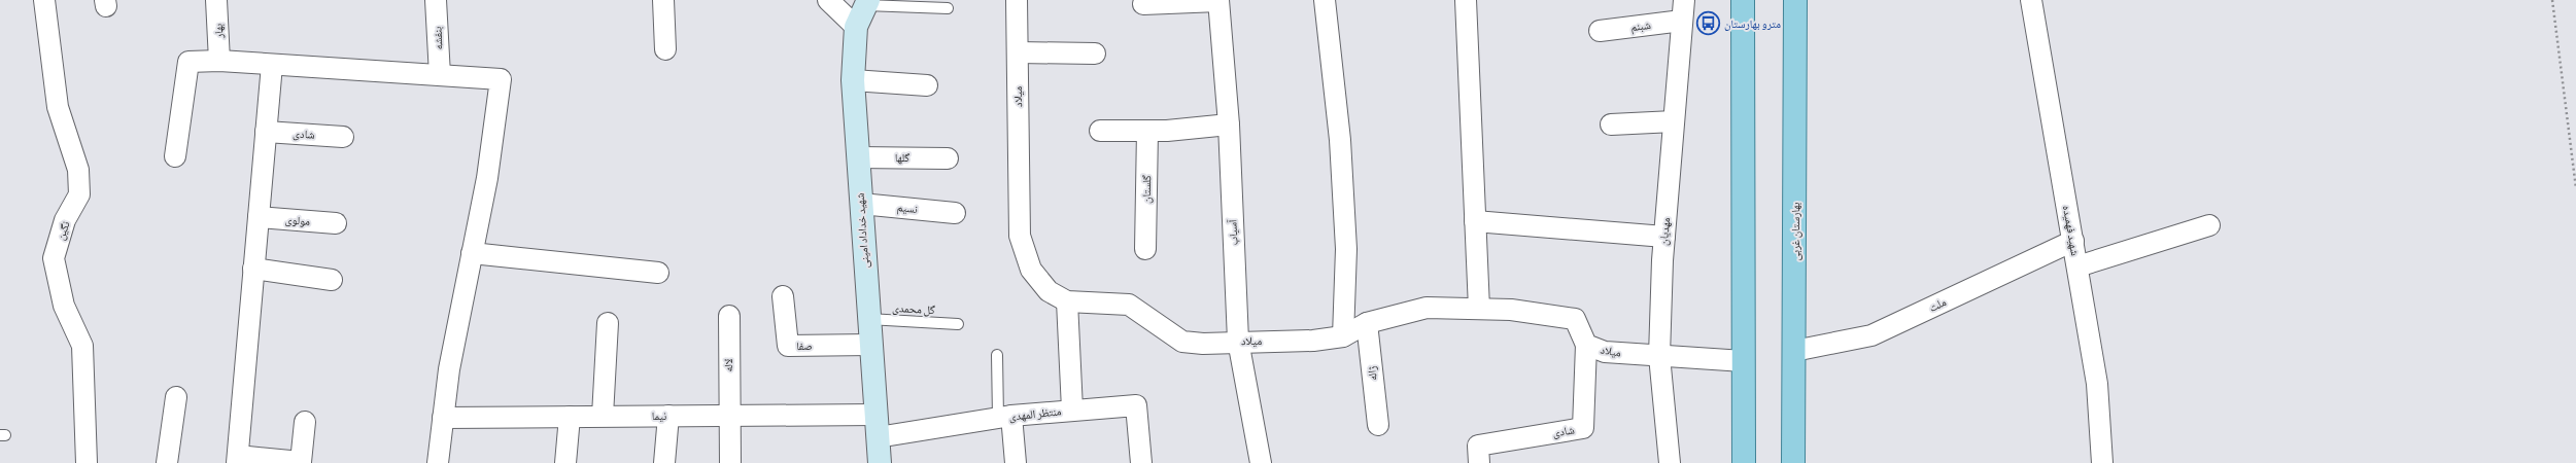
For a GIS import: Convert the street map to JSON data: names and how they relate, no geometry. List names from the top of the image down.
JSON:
{
  "streets": {
    "main road": ["بهارستان غربی"],
    "street": [
      "شبنم",
      "بهار",
      "بنفشه",
      "میلاد",
      "شادی",
      "گلها",
      "گلستان",
      "نسیم",
      "مولوی",
      "نگین",
      "شهید خداداد امینی",
      "شهید فهمیده",
      "مهدیان",
      "آسیاب",
      "ملت",
      "صفا",
      "لاله",
      "ژاله",
      "منتظر المهدی",
      "نیما"
    ],
    "lane": ["گل محمدی"]
  },
  "crossings": [
    ["شبنم", "مهدیان"],
    ["میلاد", "شادی"],
    ["میلاد", "مهدیان"],
    ["میلاد", "آسیاب"],
    ["میلاد", "ژاله"],
    ["گلها", "شهید خداداد امینی"],
    ["نسیم", "شهید خداداد امینی"],
    ["شهید خداداد امینی", "گل محمدی"],
    ["شهید خداداد امینی", "صفا"],
    ["شهید خداداد امینی", "منتظر المهدی"],
    ["شهید خداداد امینی", "نیما"],
    ["شهید فهمیده", "ملت"],
    ["بهارستان غربی", "ملت"],
    ["لاله", "نیما"]
  ],
  "places": {
    "bus stop": ["مترو بهارستان"]
  }
}
